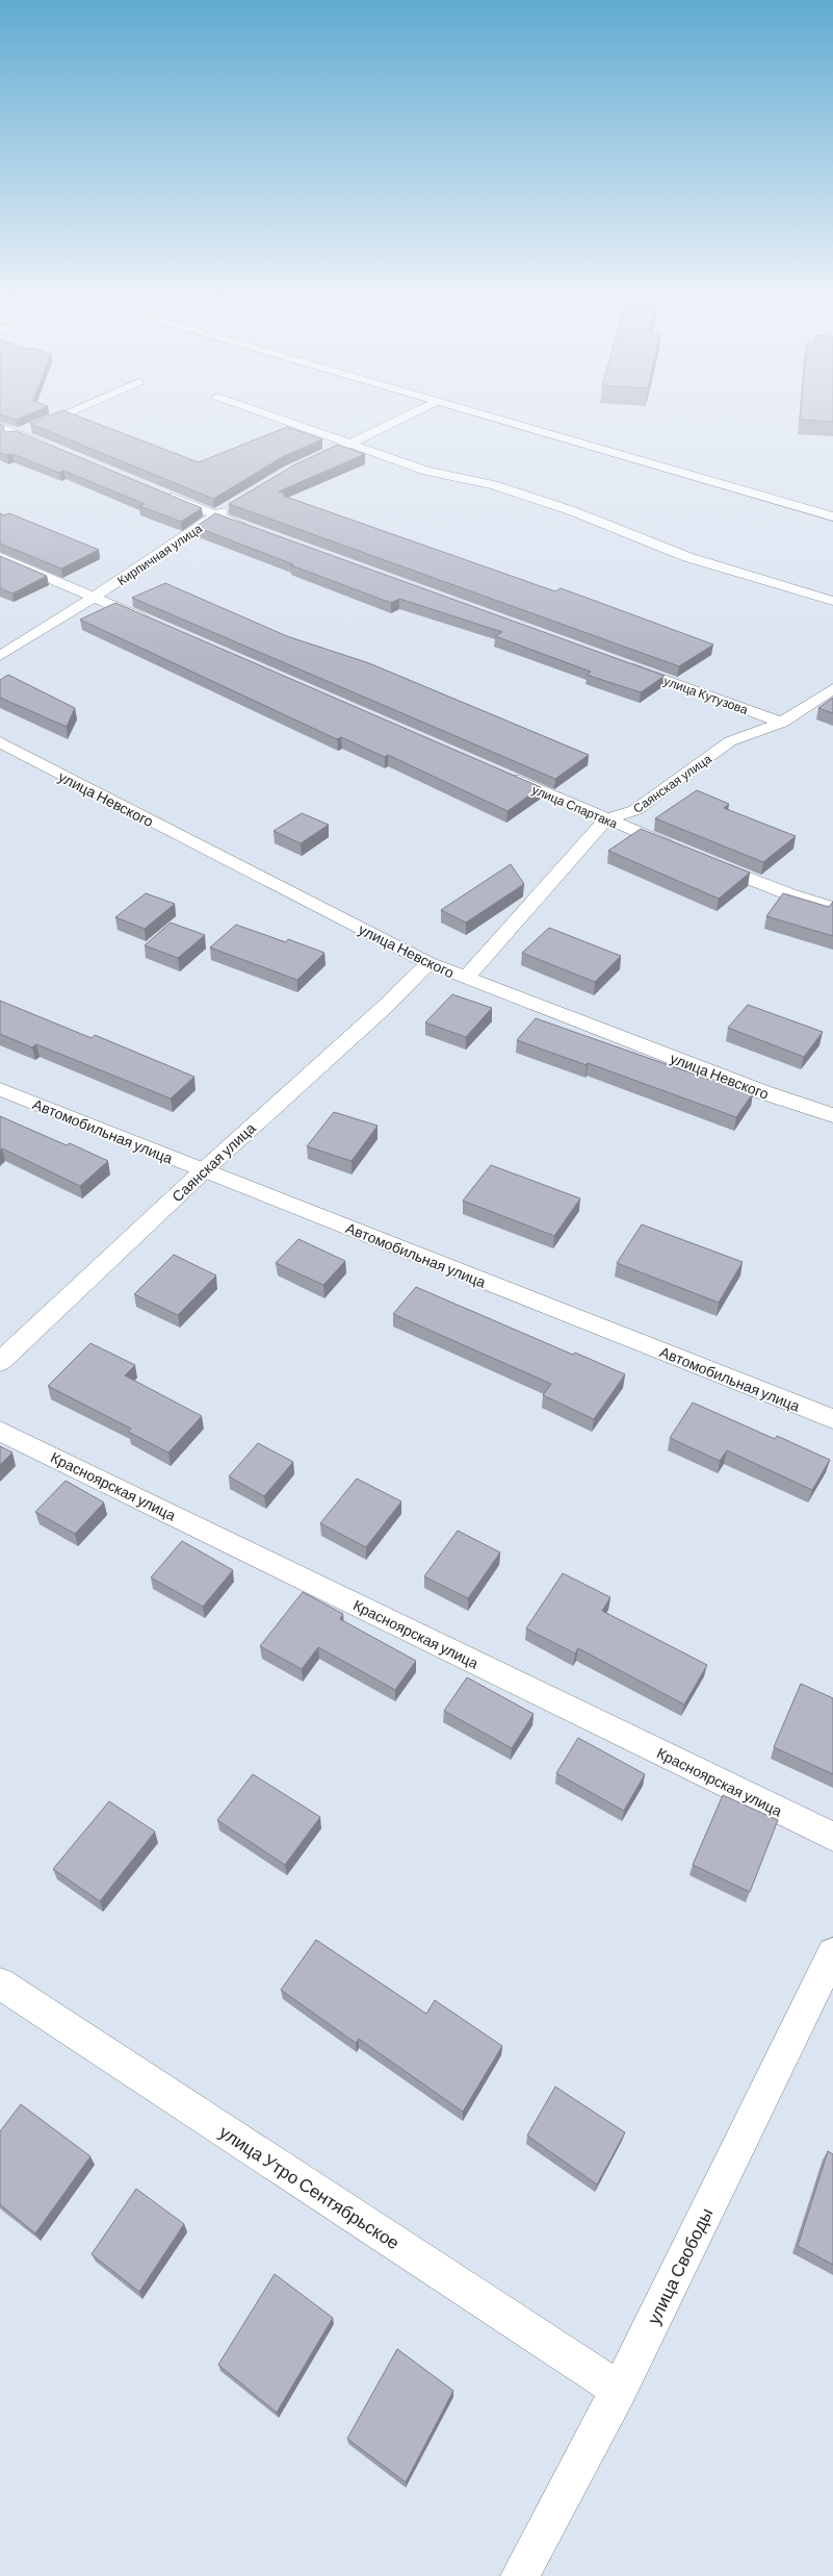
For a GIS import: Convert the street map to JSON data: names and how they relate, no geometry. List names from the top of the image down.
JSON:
{
  "streets": {
    "street": [
      "Кирпичная улица",
      "улица Кутузова",
      "Саянская улица",
      "улица Невского",
      "улица Спартака",
      "Автомобильная улица",
      "Красноярская улица",
      "улица Утро Сентябрьское",
      "улица Свободы"
    ]
  },
  "crossings": [
    ["улица Кутузова", "Саянская улица"],
    ["Саянская улица", "улица Невского"],
    ["Саянская улица", "улица Спартака"],
    ["Саянская улица", "Автомобильная улица"],
    ["улица Утро Сентябрьское", "улица Свободы"]
  ]
}
